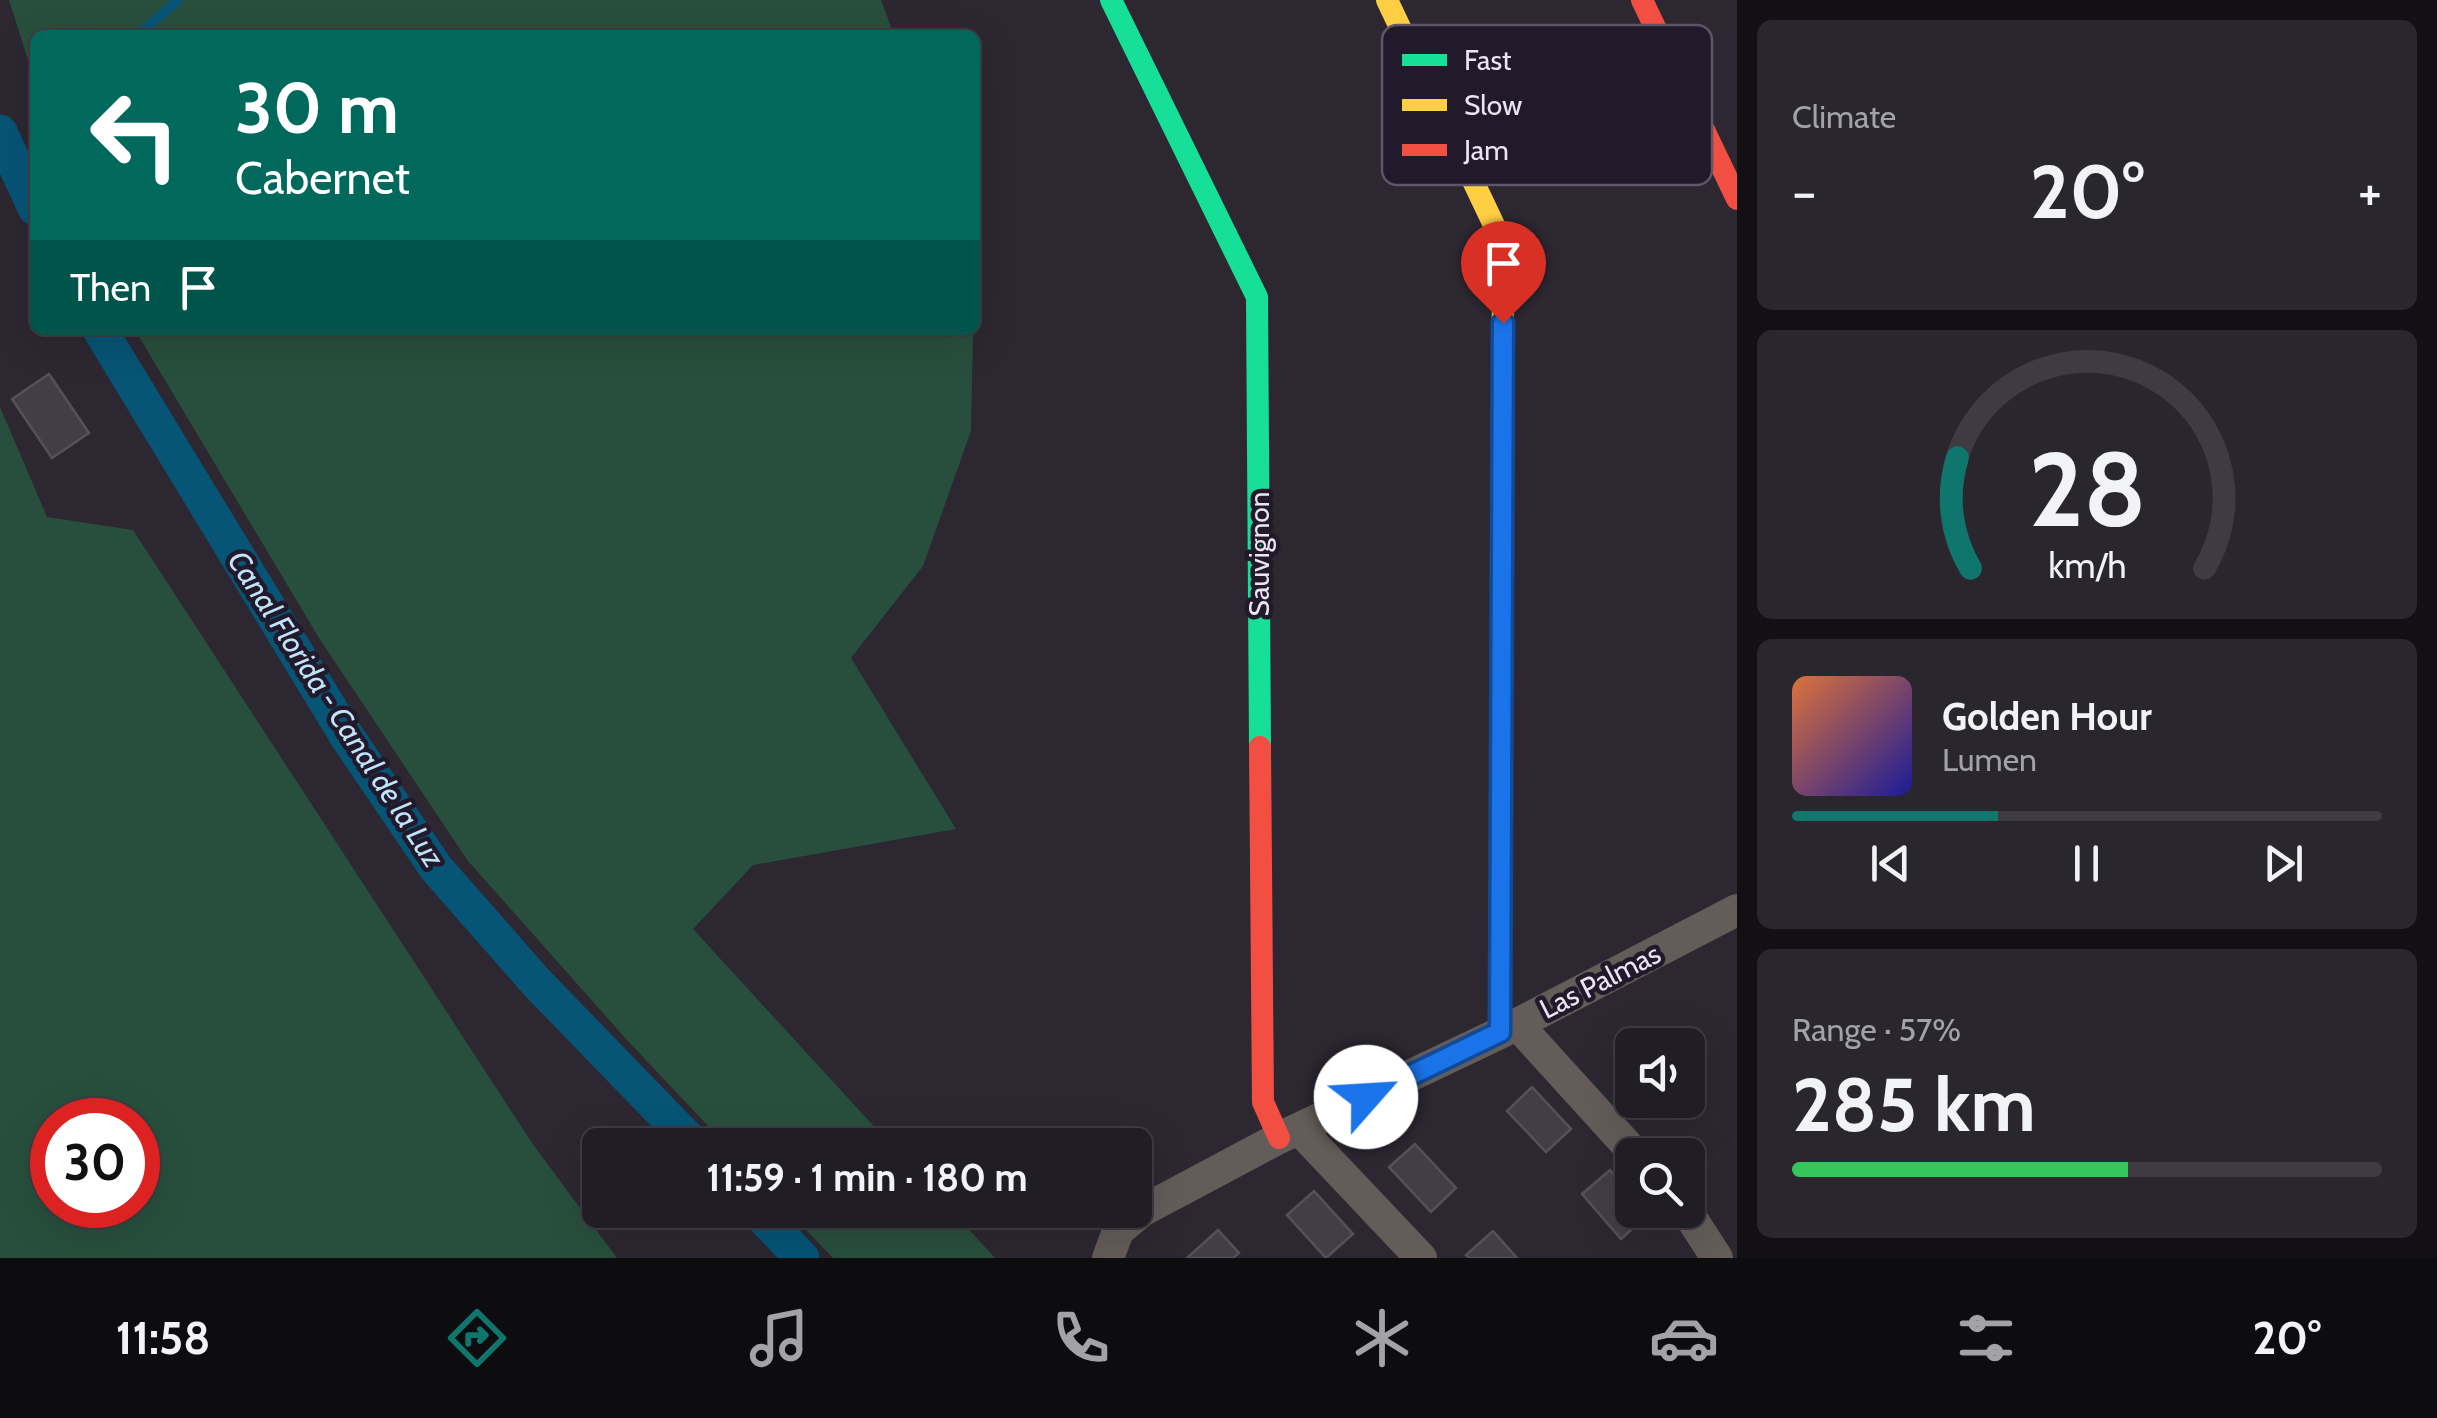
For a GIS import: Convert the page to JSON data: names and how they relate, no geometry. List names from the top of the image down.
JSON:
{
  "streets": {
    "street": ["Sauvignon", "Las Palmas"]
  },
  "crossings": [
    ["Sauvignon", "Las Palmas"]
  ],
  "water": ["Canal Florida - Canal de la Luz"],
  "legend": ["Fast", "Slow", "Jam"],
  "page": {
    "tile": [
      "Climate",
      ["Range · 57%", "285 km"]
    ],
    "turn": ["30 m", "Cabernet"],
    "heat": ["−", "20°", "+"],
    "then": "Then",
    "song": ["Golden Hour", "Lumen"],
    "limit": "30",
    "trip": "11:59 · 1 min · 180 m",
    "tabs": ["11:58", "20°"],
    "gauge": ["28", "km/h"]
  }
}
